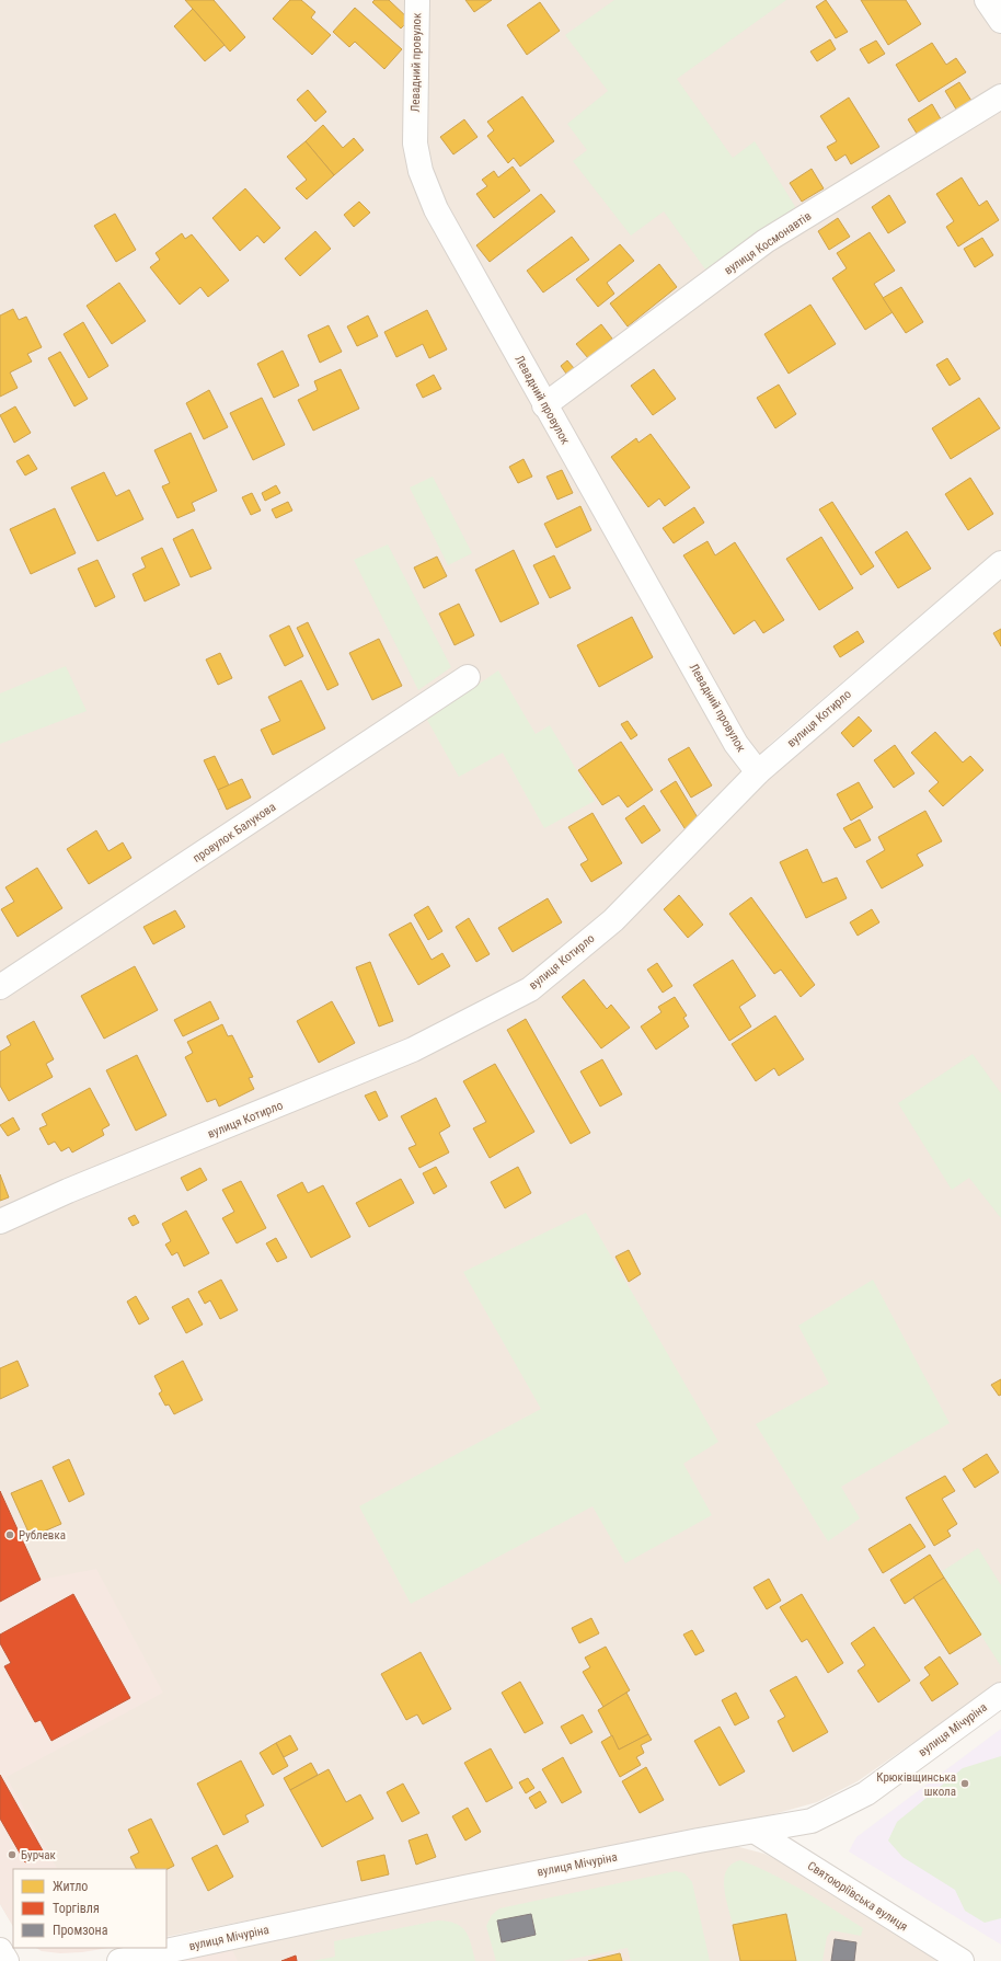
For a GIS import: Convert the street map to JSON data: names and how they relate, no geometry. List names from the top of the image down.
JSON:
{
  "streets": {
    "street": [
      "Левадний провулок",
      "вулиця Космонавтів",
      "вулиця Котирло",
      "провулок Балукова",
      "вулиця Мічуріна",
      "Святоюріївська вулиця"
    ]
  },
  "crossings": [
    ["Левадний провулок", "вулиця Космонавтів"],
    ["Левадний провулок", "вулиця Котирло"],
    ["вулиця Мічуріна", "Святоюріївська вулиця"]
  ],
  "places": ["Рублевка", "Крюківщинська школа", "Бурчак"],
  "legend": ["Житло", "Торгівля", "Промзона"]
}
